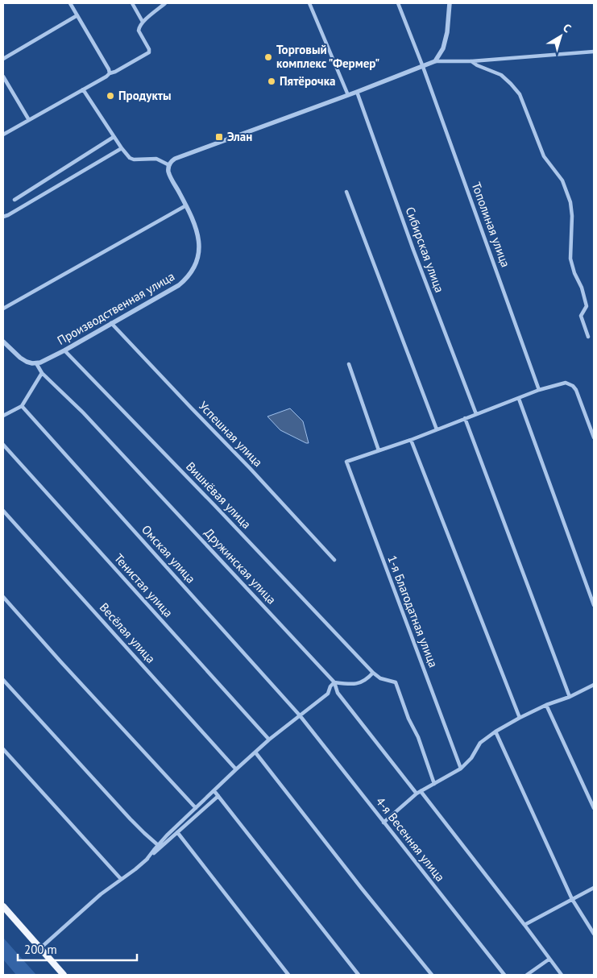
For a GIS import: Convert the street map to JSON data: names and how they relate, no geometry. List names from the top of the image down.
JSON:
{
  "streets": {
    "street": [
      "Тополиная улица",
      "Сибирская улица",
      "Производственная улица",
      "Успешная улица",
      "Вишнёвая улица",
      "Омская улица",
      "Дружинская улица",
      "Тенистая улица",
      "1-я Благодатная улица",
      "Весёлая улица",
      "4-я Весенняя улица"
    ]
  },
  "crossings": [
    ["Производственная улица", "Успешная улица"],
    ["Производственная улица", "Вишнёвая улица"],
    ["Производственная улица", "Дружинская улица"],
    ["Омская улица", "4-я Весенняя улица"]
  ],
  "places": {
    "other": ["Торговый комплекс \"Фермер\"", "Пятёрочка", "Продукты"],
    "transit": ["Элан"]
  },
  "scale_bar": "200 m",
  "north": "top right"
}
